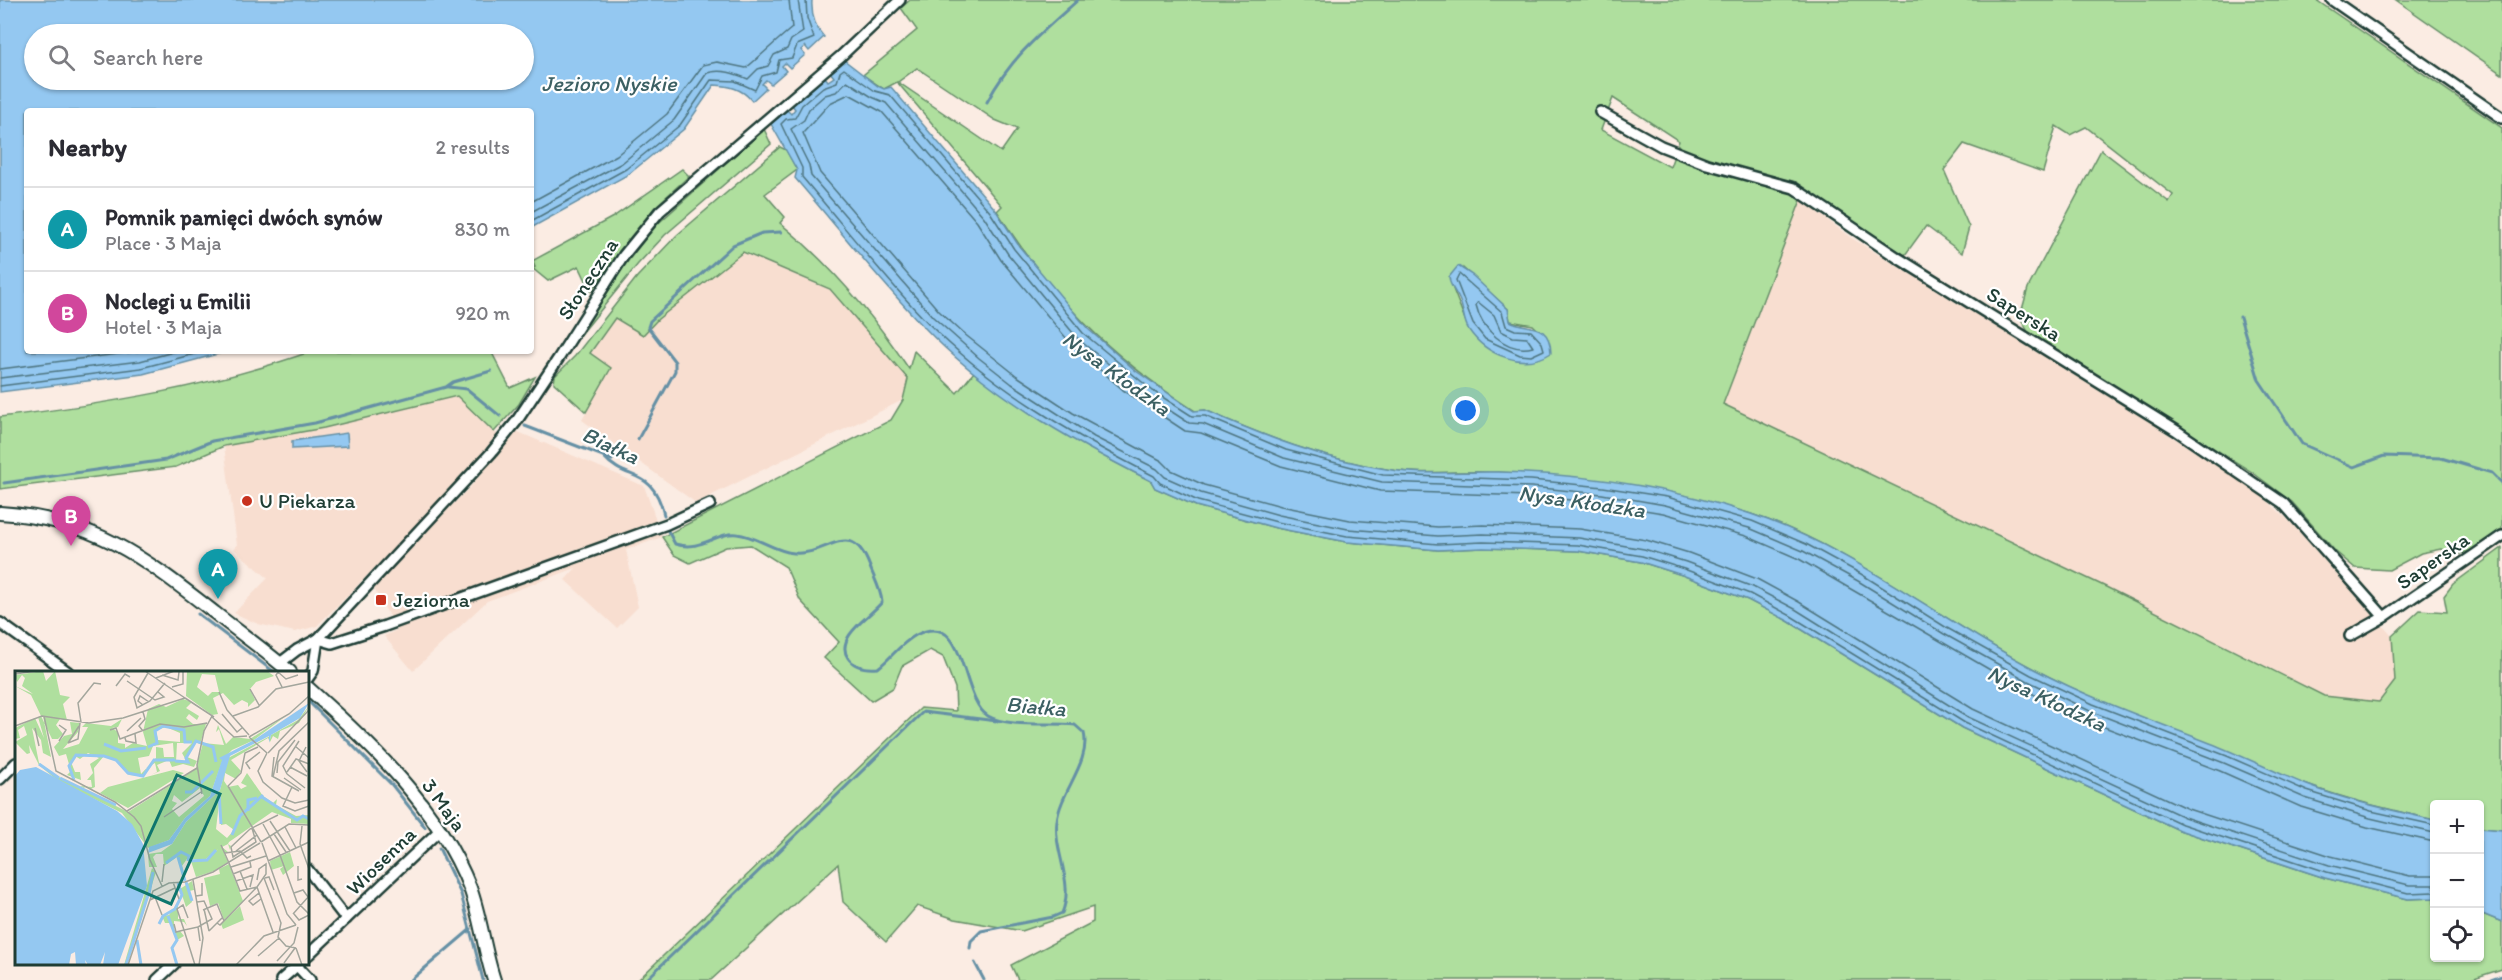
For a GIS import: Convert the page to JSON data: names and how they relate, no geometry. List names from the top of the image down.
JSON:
{
  "streets": {
    "street": [
      "Słoneczna",
      "Saperska",
      "3 Maja",
      "Wiosenna"
    ]
  },
  "crossings": [
    ["3 Maja", "Wiosenna"]
  ],
  "water": ["Jezioro Nyskie", "Nysa Kłodzka", "Białka"],
  "places": {
    "other": ["U Piekarza"],
    "transit": ["Jeziorna"]
  },
  "page": {
    "search": "Search here",
    "heading": ["Nearby", "2 results"],
    "list": [
      {
        "mark": "A",
        "name": "Pomnik pamięci dwóch synów",
        "note": "Place · 3 Maja",
        "value": "830 m"
      },
      {
        "mark": "B",
        "name": "Noclegi u Emilii",
        "note": "Hotel · 3 Maja",
        "value": "920 m"
      }
    ],
    "pins": ["B", "A"],
    "map_buttons": ["+", "−"]
  }
}
